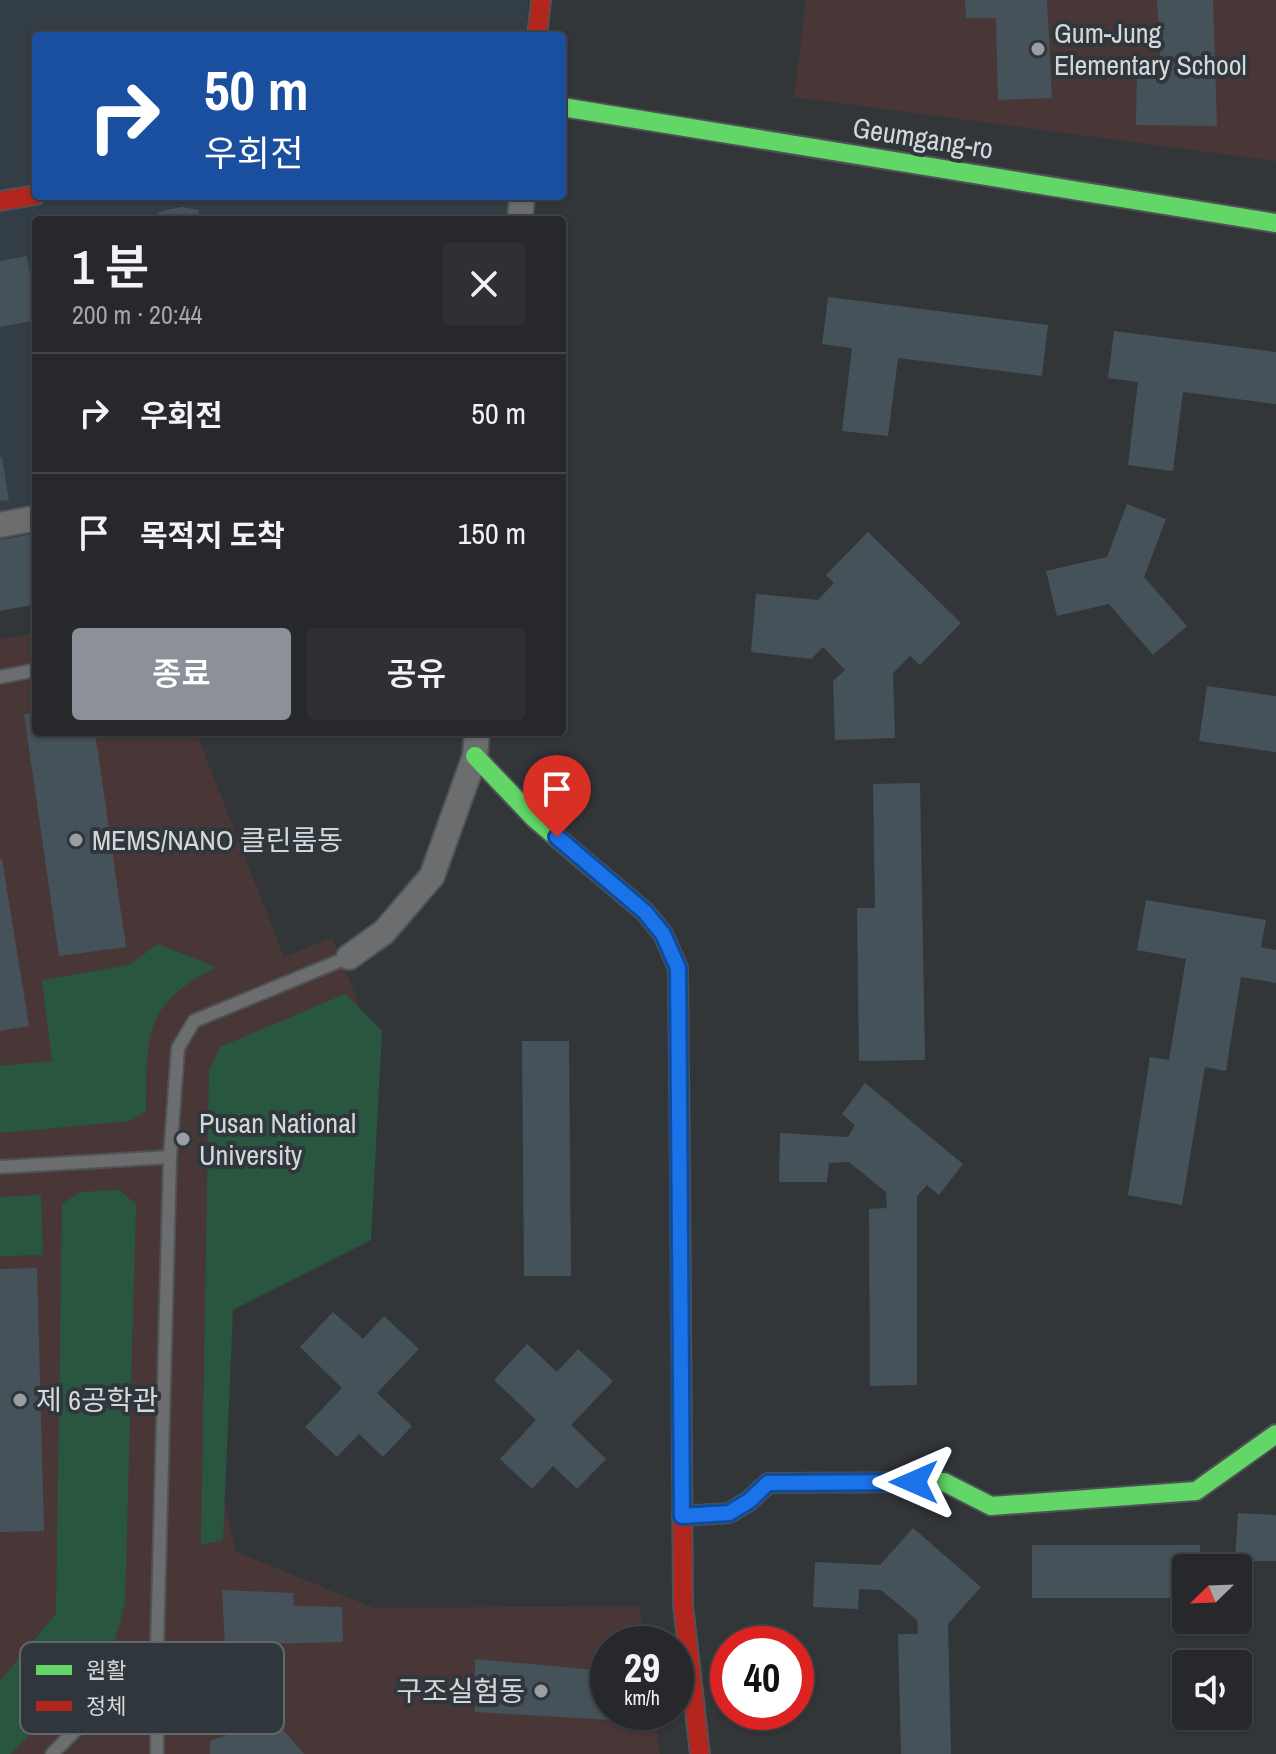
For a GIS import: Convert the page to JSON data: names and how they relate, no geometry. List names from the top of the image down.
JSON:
{
  "streets": {
    "street": ["Geumgang-ro"]
  },
  "places": [
    "Gum-Jung Elementary School",
    "MEMS/NANO 클린룸동",
    "Pusan National University",
    "제 6공학관",
    "구조실험동"
  ],
  "legend": ["원활", "정체"],
  "north": "bottom left",
  "page": {
    "turn": ["50 m", "우회전"],
    "heading": ["1 분", "200 m · 20:44"],
    "list": [
      {
        "name": "우회전",
        "value": "50 m"
      },
      {
        "name": "목적지 도착",
        "value": "150 m"
      }
    ],
    "buttons": ["종료", "공유"],
    "speed": "29 km/h",
    "limit": "40"
  }
}
